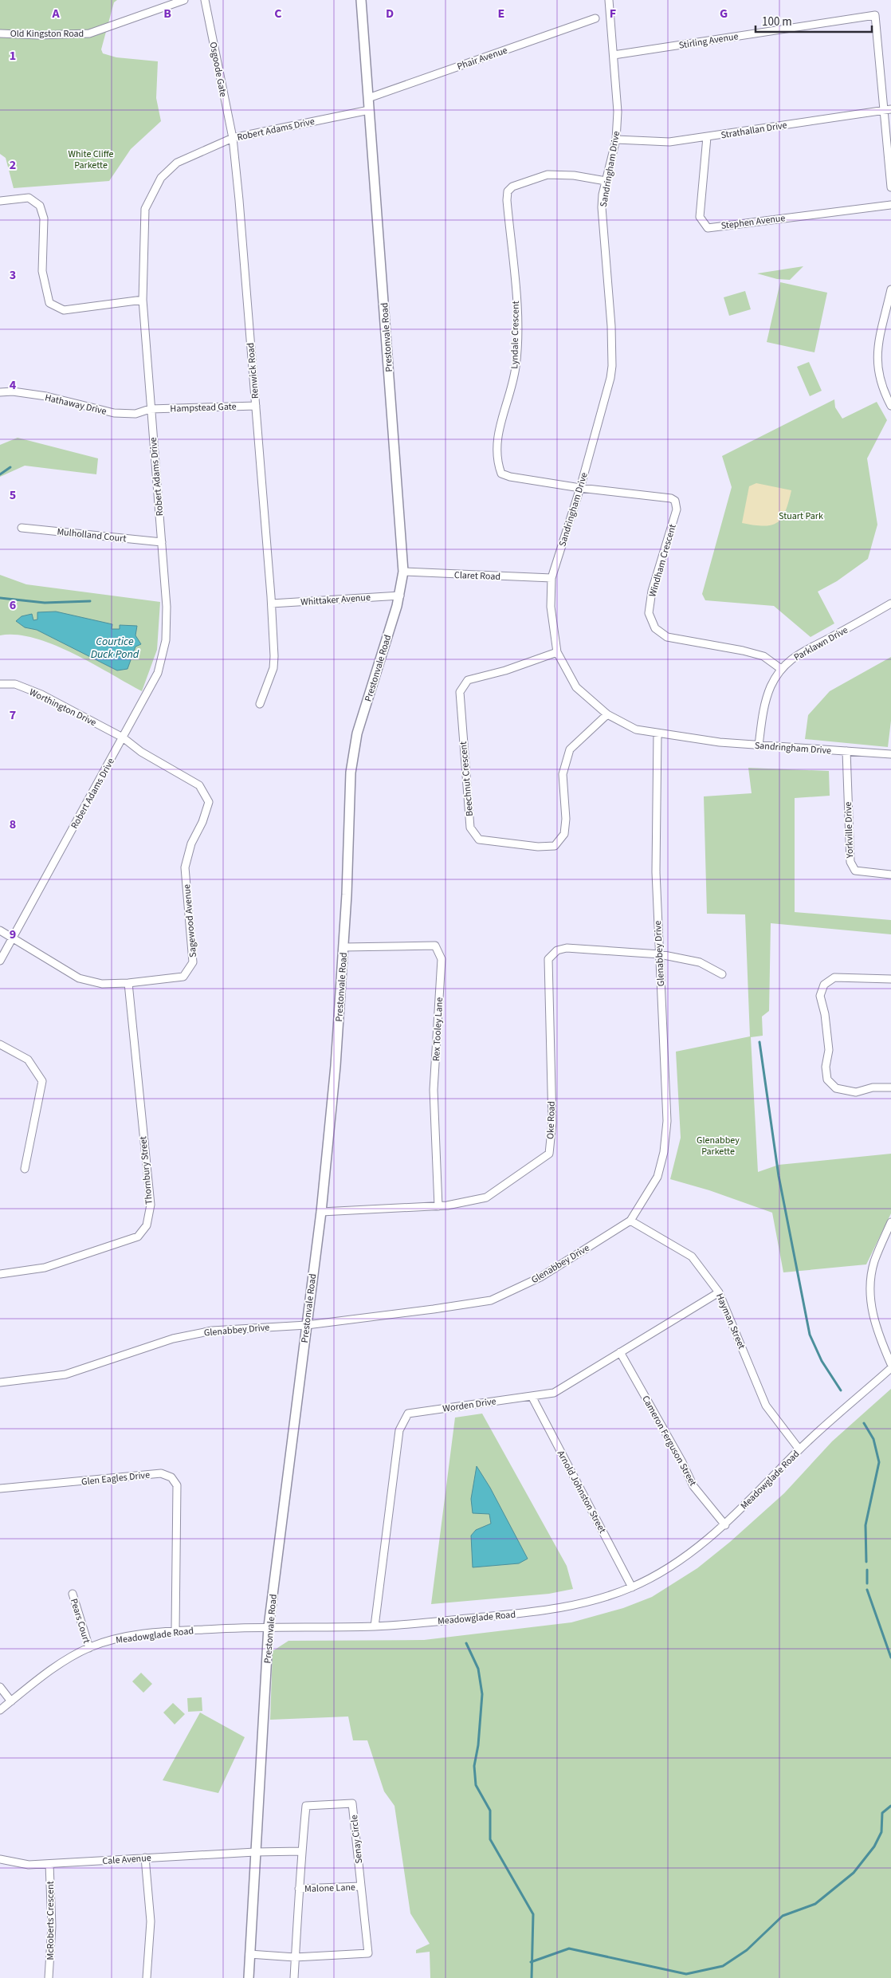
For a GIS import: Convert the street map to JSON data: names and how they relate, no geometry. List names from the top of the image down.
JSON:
{
  "streets": {
    "street": [
      "Old Kingston Road",
      "Stirling Avenue",
      "Phair Avenue",
      "Osgoode Gate",
      "Robert Adams Drive",
      "Strathallan Drive",
      "Sandringham Drive",
      "Stephen Avenue",
      "Lyndale Crescent",
      "Prestonvale Road",
      "Renwick Road",
      "Hathaway Drive",
      "Hampstead Gate",
      "Mulholland Court",
      "Windham Crescent",
      "Claret Road",
      "Whittaker Avenue",
      "Parklawn Drive",
      "Worthington Drive",
      "Beechnut Crescent",
      "Yorkville Drive",
      "Sagewood Avenue",
      "Glenabbey Drive",
      "Rex Tooley Lane",
      "Oke Road",
      "Thornbury Street",
      "Hayman Street",
      "Worden Drive",
      "Cameron Ferguson Street",
      "Glen Eagles Drive",
      "Meadowglade Road",
      "Arnold Johnston Street",
      "Pears Court",
      "Senay Circle",
      "Cale Avenue",
      "Malone Lane",
      "McRoberts Crescent"
    ]
  },
  "crossings": [
    ["Stirling Avenue", "Strathallan Drive"],
    ["Stirling Avenue", "Sandringham Drive"],
    ["Phair Avenue", "Prestonvale Road"],
    ["Osgoode Gate", "Robert Adams Drive"],
    ["Osgoode Gate", "Renwick Road"],
    ["Robert Adams Drive", "Prestonvale Road"],
    ["Robert Adams Drive", "Renwick Road"],
    ["Robert Adams Drive", "Hathaway Drive"],
    ["Robert Adams Drive", "Hampstead Gate"],
    ["Robert Adams Drive", "Mulholland Court"],
    ["Robert Adams Drive", "Worthington Drive"],
    ["Robert Adams Drive", "Sagewood Avenue"],
    ["Strathallan Drive", "Sandringham Drive"],
    ["Strathallan Drive", "Stephen Avenue"],
    ["Sandringham Drive", "Lyndale Crescent"],
    ["Sandringham Drive", "Windham Crescent"],
    ["Sandringham Drive", "Claret Road"],
    ["Sandringham Drive", "Parklawn Drive"],
    ["Sandringham Drive", "Beechnut Crescent"],
    ["Sandringham Drive", "Yorkville Drive"],
    ["Sandringham Drive", "Glenabbey Drive"],
    ["Lyndale Crescent", "Windham Crescent"],
    ["Prestonvale Road", "Claret Road"],
    ["Prestonvale Road", "Whittaker Avenue"],
    ["Prestonvale Road", "Glenabbey Drive"],
    ["Prestonvale Road", "Rex Tooley Lane"],
    ["Prestonvale Road", "Oke Road"],
    ["Prestonvale Road", "Meadowglade Road"],
    ["Prestonvale Road", "Senay Circle"],
    ["Prestonvale Road", "Cale Avenue"],
    ["Renwick Road", "Hampstead Gate"],
    ["Renwick Road", "Whittaker Avenue"],
    ["Hathaway Drive", "Hampstead Gate"],
    ["Windham Crescent", "Parklawn Drive"],
    ["Worthington Drive", "Sagewood Avenue"],
    ["Sagewood Avenue", "Thornbury Street"],
    ["Glenabbey Drive", "Oke Road"],
    ["Glenabbey Drive", "Hayman Street"],
    ["Rex Tooley Lane", "Oke Road"],
    ["Hayman Street", "Worden Drive"],
    ["Hayman Street", "Meadowglade Road"],
    ["Worden Drive", "Cameron Ferguson Street"],
    ["Worden Drive", "Meadowglade Road"],
    ["Worden Drive", "Arnold Johnston Street"],
    ["Cameron Ferguson Street", "Meadowglade Road"],
    ["Glen Eagles Drive", "Meadowglade Road"],
    ["Meadowglade Road", "Arnold Johnston Street"],
    ["Meadowglade Road", "Pears Court"],
    ["Senay Circle", "Cale Avenue"],
    ["Senay Circle", "Malone Lane"],
    ["Cale Avenue", "McRoberts Crescent"]
  ],
  "water": ["Courtice Duck Pond"],
  "parks": ["White Cliffe Parkette", "Stuart Park", "Glenabbey Parkette"],
  "scale_bar": "100 m",
  "grid": {
    "columns": [
      "A",
      "B",
      "C",
      "D",
      "E",
      "F",
      "G"
    ],
    "rows": [
      "1",
      "2",
      "3",
      "4",
      "5",
      "6",
      "7",
      "8",
      "9"
    ]
  }
}
